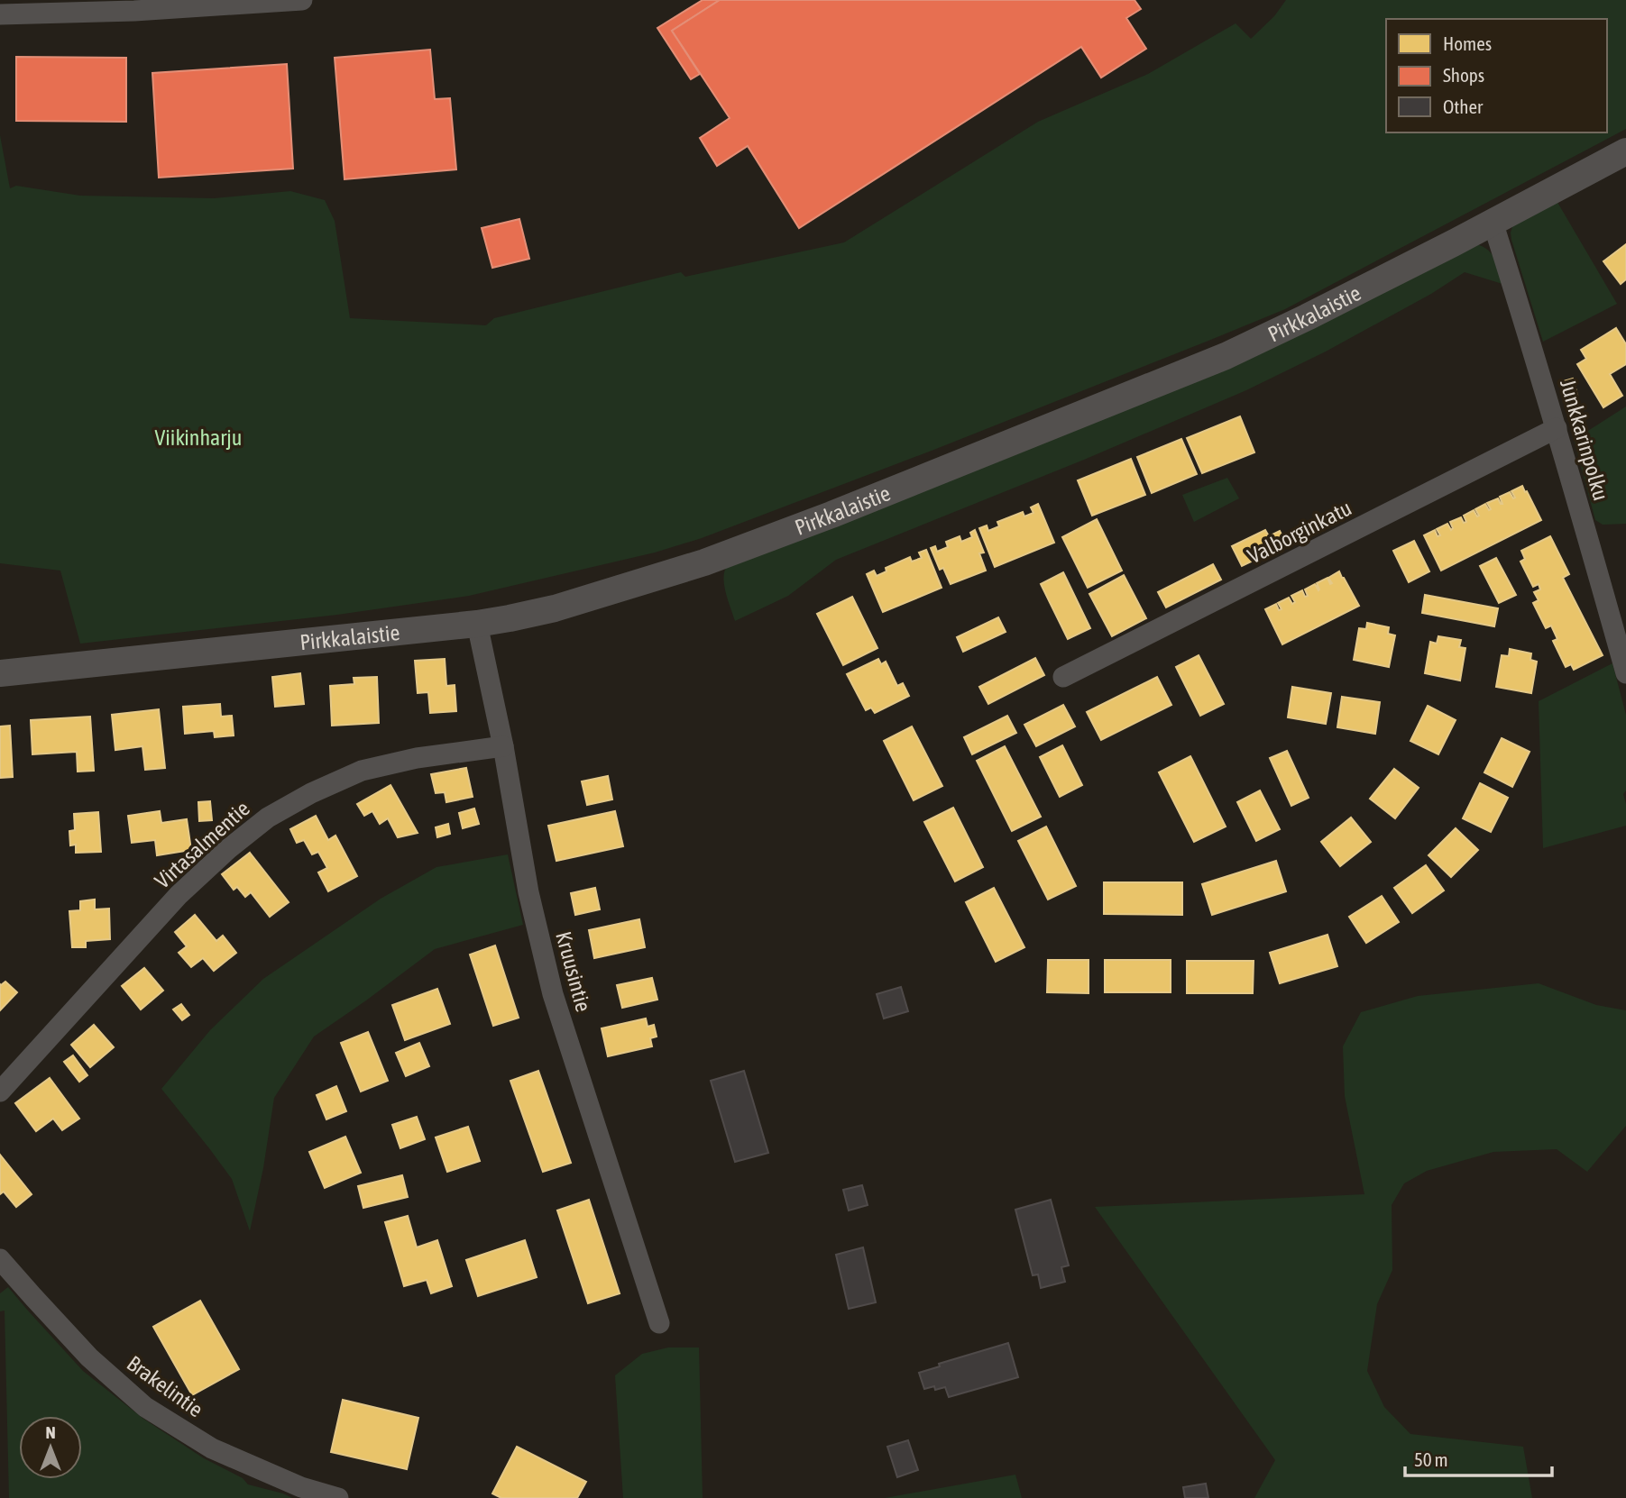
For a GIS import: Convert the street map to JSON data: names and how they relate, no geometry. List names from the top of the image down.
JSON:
{
  "streets": {
    "street": [
      "Pirkkalaistie",
      "Junkkarinpolku",
      "Valborginkatu",
      "Virtasalmentie",
      "Kruusintie",
      "Brakelintie"
    ]
  },
  "crossings": [
    ["Pirkkalaistie", "Junkkarinpolku"],
    ["Pirkkalaistie", "Kruusintie"],
    ["Junkkarinpolku", "Valborginkatu"],
    ["Virtasalmentie", "Kruusintie"]
  ],
  "parks": ["Viikinharju"],
  "legend": ["Homes", "Shops", "Other"],
  "scale_bar": "50 m",
  "north": "top"
}
